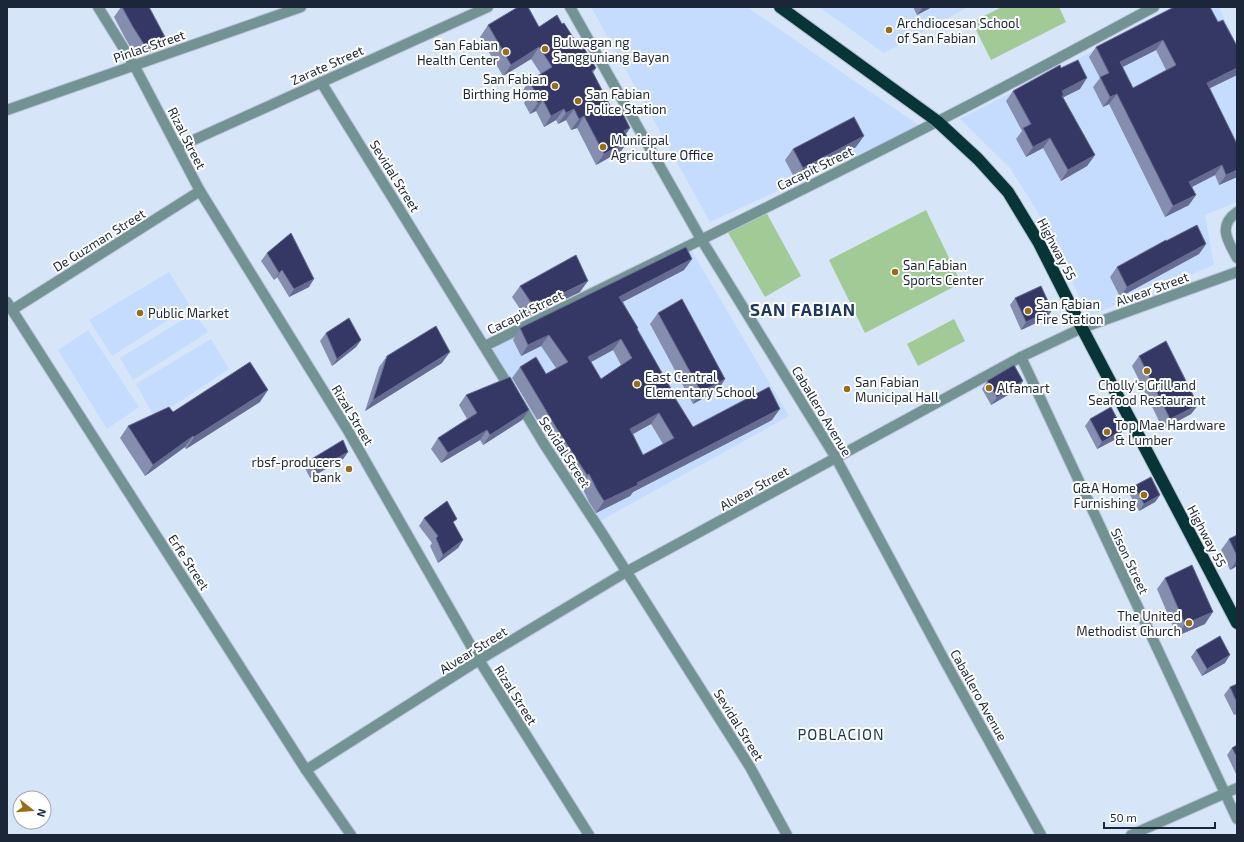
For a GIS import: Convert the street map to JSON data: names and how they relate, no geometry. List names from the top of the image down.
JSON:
{
  "streets": {
    "highway": ["Highway 55"],
    "street": [
      "Pinlac Street",
      "Zarate Street",
      "Rizal Street",
      "Cacapit Street",
      "Sevidal Street",
      "De Guzman Street",
      "Alvear Street",
      "Caballero Avenue",
      "Sison Street",
      "Erfe Street"
    ]
  },
  "crossings": [
    ["Pinlac Street", "Rizal Street"],
    ["Zarate Street", "Rizal Street"],
    ["Zarate Street", "Sevidal Street"],
    ["Rizal Street", "De Guzman Street"],
    ["Rizal Street", "Alvear Street"],
    ["Cacapit Street", "Sevidal Street"],
    ["Cacapit Street", "Highway 55"],
    ["Cacapit Street", "Caballero Avenue"],
    ["Sevidal Street", "Alvear Street"],
    ["De Guzman Street", "Erfe Street"],
    ["Highway 55", "Alvear Street"],
    ["Alvear Street", "Caballero Avenue"],
    ["Alvear Street", "Sison Street"],
    ["Alvear Street", "Erfe Street"]
  ],
  "districts": ["SAN FABIAN", "POBLACION"],
  "places": [
    "Archdiocesan School of San Fabian",
    "Bulwagan ng Sangguniang Bayan",
    "San Fabian Health Center",
    "San Fabian Birthing Home",
    "San Fabian Police Station",
    "Municipal Agriculture Office",
    "San Fabian Sports Center",
    "San Fabian Fire Station",
    "Public Market",
    "Cholly's Grill and Seafood Restaurant",
    "East Central Elementary School",
    "Alfamart",
    "San Fabian Municipal Hall",
    "Top Mae Hardware & Lumber",
    "rbsf-producers bank",
    "G&A Home Furnishing",
    "The United Methodist Church"
  ],
  "scale_bar": "50 m",
  "north": "right"
}
